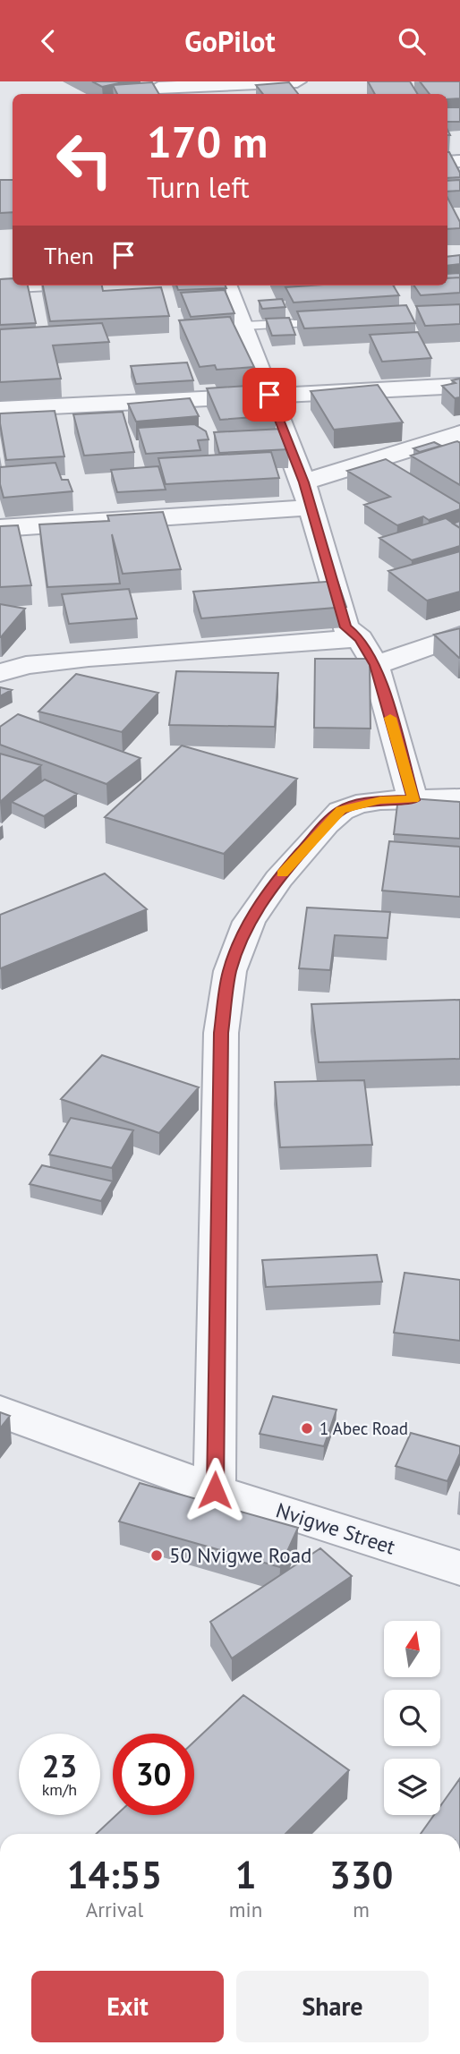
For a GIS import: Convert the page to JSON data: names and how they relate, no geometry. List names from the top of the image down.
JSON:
{
  "streets": {
    "street": ["Nvigwe Street"]
  },
  "places": ["1 Abec Road", "50 Nvigwe Road"],
  "north": "top",
  "page": {
    "header": "GoPilot",
    "turn": ["170 m", "Turn left"],
    "then": "Then",
    "speed": "23 km/h",
    "limit": "30",
    "eta": [
      "14:55",
      "Arrival",
      "1",
      "min",
      "330",
      "m"
    ],
    "buttons": ["Exit", "Share"]
  }
}
